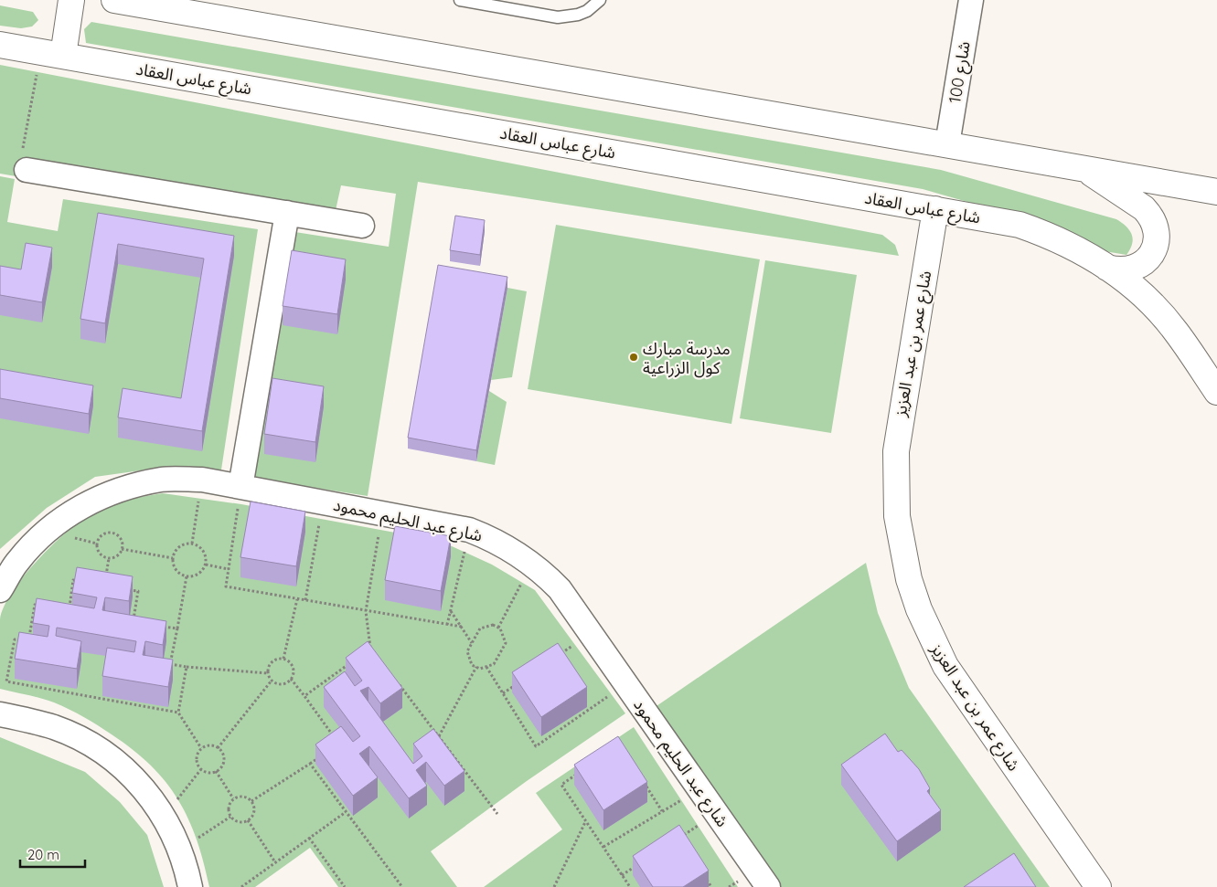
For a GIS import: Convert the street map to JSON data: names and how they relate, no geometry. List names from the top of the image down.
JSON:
{
  "streets": {
    "street": [
      "شارع 100",
      "شارع عباس العقاد",
      "شارع عمر بن عبد العزيز",
      "شارع عبد الحليم محمود"
    ]
  },
  "crossings": [
    ["شارع عباس العقاد", "شارع عمر بن عبد العزيز"]
  ],
  "places": ["مدرسة مبارك كول الزراعية"],
  "scale_bar": "20 m"
}
